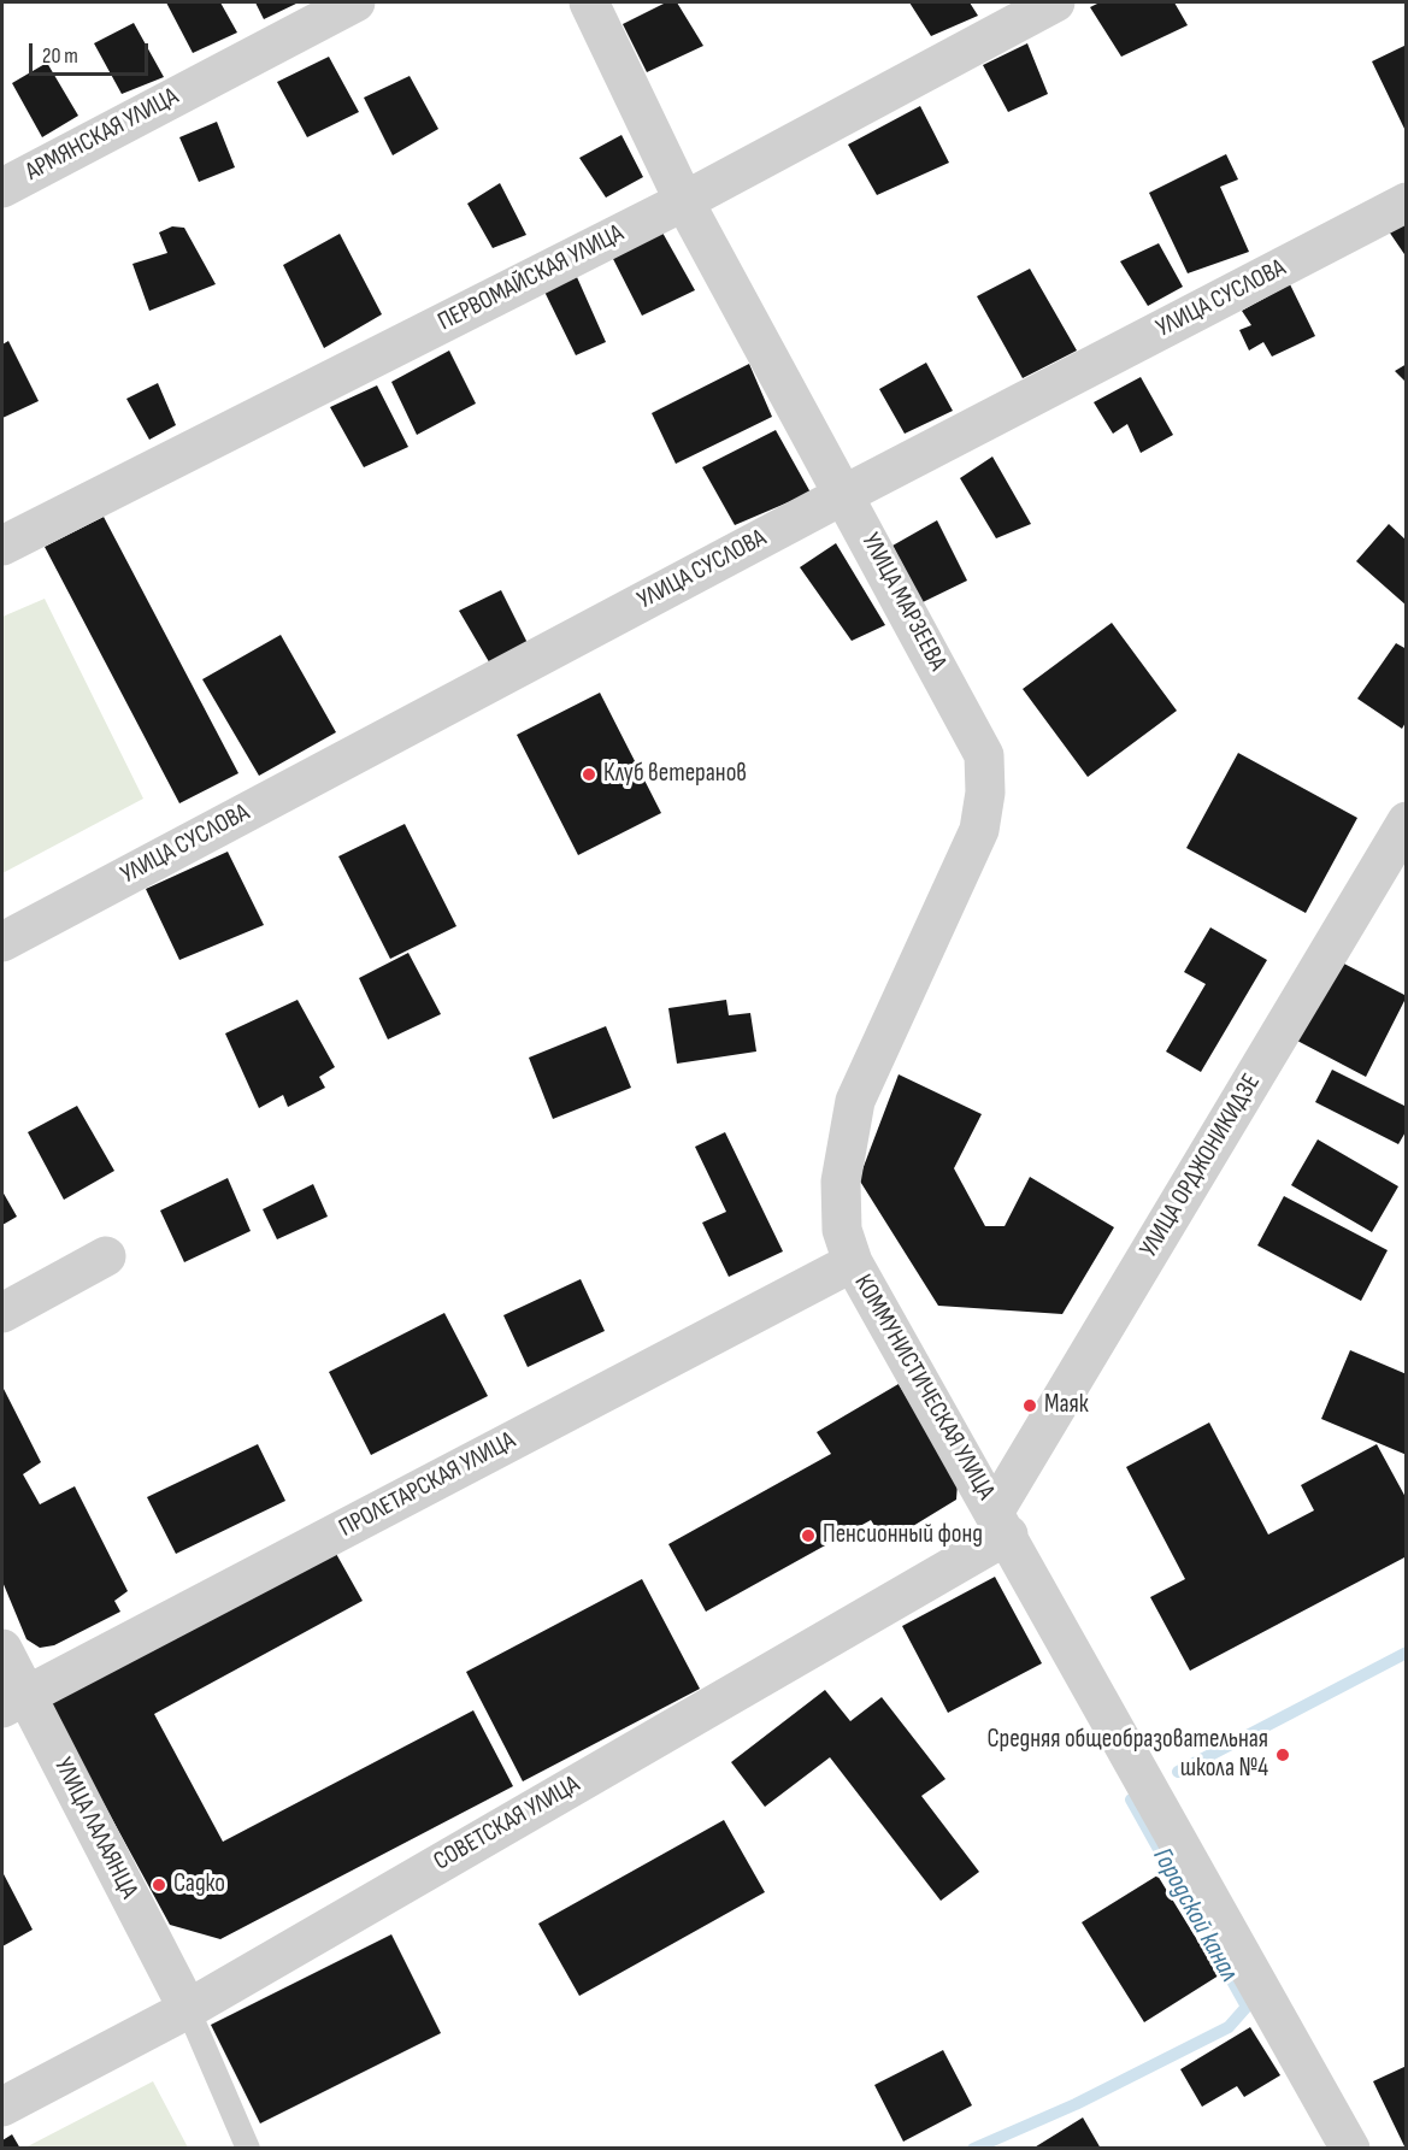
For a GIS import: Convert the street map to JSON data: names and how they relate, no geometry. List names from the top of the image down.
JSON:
{
  "streets": {
    "street": [
      "АРМЯНСКАЯ УЛИЦА",
      "ПЕРВОМАЙСКАЯ УЛИЦА",
      "УЛИЦА СУСЛОВА",
      "УЛИЦА МАРЗЕЕВА",
      "УЛИЦА ОРДЖОНИКИДЗЕ",
      "КОММУНИСТИЧЕСКАЯ УЛИЦА",
      "ПРОЛЕТАРСКАЯ УЛИЦА",
      "СОВЕТСКАЯ УЛИЦА",
      "УЛИЦА ЛАЛАЯНЦА"
    ]
  },
  "crossings": [
    ["ПЕРВОМАЙСКАЯ УЛИЦА", "УЛИЦА МАРЗЕЕВА"],
    ["УЛИЦА СУСЛОВА", "УЛИЦА МАРЗЕЕВА"],
    ["УЛИЦА МАРЗЕЕВА", "КОММУНИСТИЧЕСКАЯ УЛИЦА"],
    ["УЛИЦА МАРЗЕЕВА", "ПРОЛЕТАРСКАЯ УЛИЦА"],
    ["УЛИЦА ОРДЖОНИКИДЗЕ", "КОММУНИСТИЧЕСКАЯ УЛИЦА"],
    ["УЛИЦА ОРДЖОНИКИДЗЕ", "СОВЕТСКАЯ УЛИЦА"],
    ["КОММУНИСТИЧЕСКАЯ УЛИЦА", "ПРОЛЕТАРСКАЯ УЛИЦА"],
    ["КОММУНИСТИЧЕСКАЯ УЛИЦА", "СОВЕТСКАЯ УЛИЦА"],
    ["ПРОЛЕТАРСКАЯ УЛИЦА", "УЛИЦА ЛАЛАЯНЦА"],
    ["СОВЕТСКАЯ УЛИЦА", "УЛИЦА ЛАЛАЯНЦА"]
  ],
  "water": ["Городской канал"],
  "places": [
    "Клуб ветеранов",
    "Маяк",
    "Пенсионный фонд",
    "Средняя общеобразовательная школа №4",
    "Садко"
  ],
  "scale_bar": "20 m"
}
